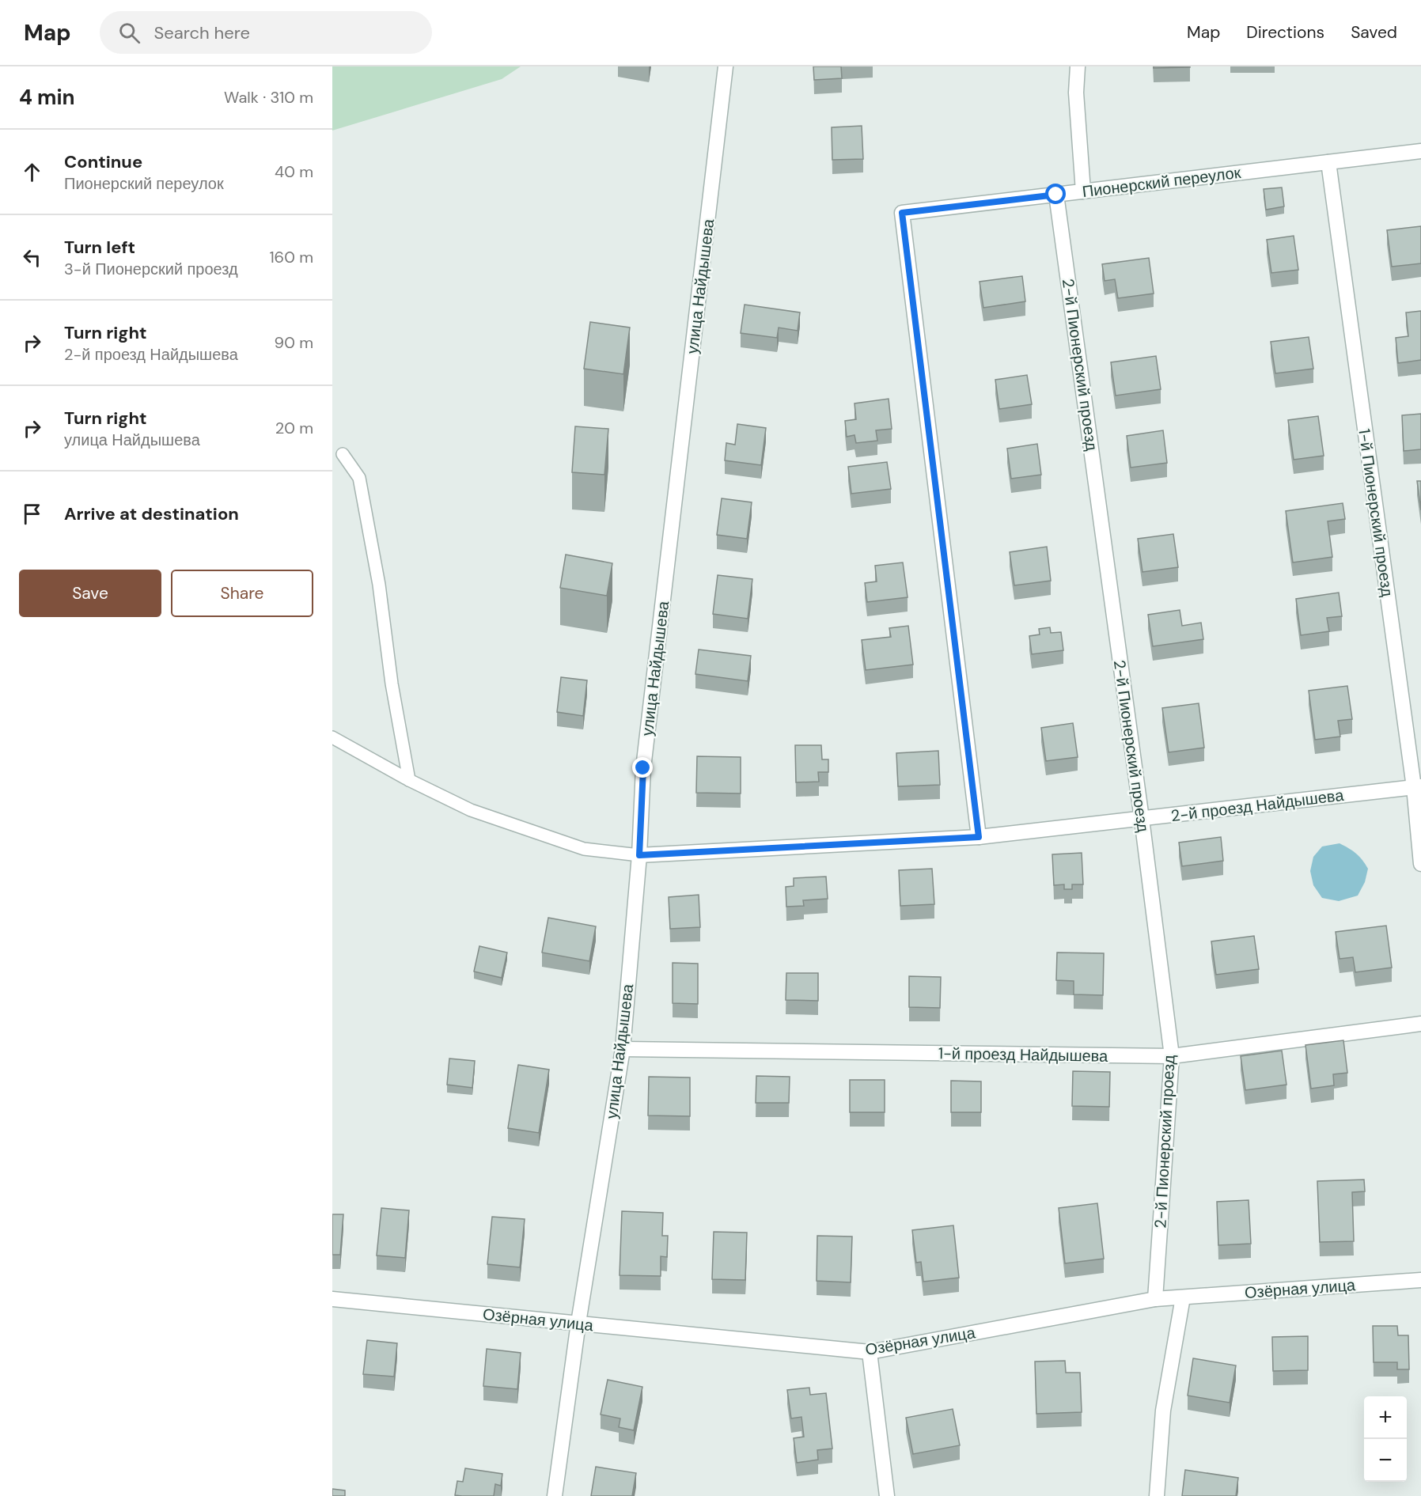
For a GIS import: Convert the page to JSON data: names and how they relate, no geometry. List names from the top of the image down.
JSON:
{
  "streets": {
    "street": [
      "Пионерский переулок",
      "улица Найдышева",
      "2-й Пионерский проезд",
      "1-й Пионерский проезд",
      "2-й проезд Найдышева",
      "1-й проезд Найдышева",
      "Озёрная улица"
    ]
  },
  "crossings": [
    ["Пионерский переулок", "2-й Пионерский проезд"],
    ["Пионерский переулок", "1-й Пионерский проезд"],
    ["Пионерский переулок", "2-й проезд Найдышева"],
    ["улица Найдышева", "2-й проезд Найдышева"],
    ["улица Найдышева", "1-й проезд Найдышева"],
    ["улица Найдышева", "Озёрная улица"],
    ["2-й Пионерский проезд", "2-й проезд Найдышева"],
    ["2-й Пионерский проезд", "1-й проезд Найдышева"],
    ["2-й Пионерский проезд", "Озёрная улица"],
    ["1-й Пионерский проезд", "2-й проезд Найдышева"]
  ],
  "page": {
    "header": "Map",
    "search": "Search here",
    "nav": ["Map", "Directions", "Saved"],
    "heading": ["4 min", "Walk · 310 m"],
    "list": [
      ["Continue", "Пионерский переулок", "40 m"],
      ["Turn left", "3-й Пионерский проезд", "160 m"],
      ["Turn right", "2-й проезд Найдышева", "90 m"],
      ["Turn right", "улица Найдышева", "20 m"],
      "Arrive at destination"
    ],
    "buttons": ["Save", "Share"],
    "map_buttons": ["+", "−"]
  }
}
